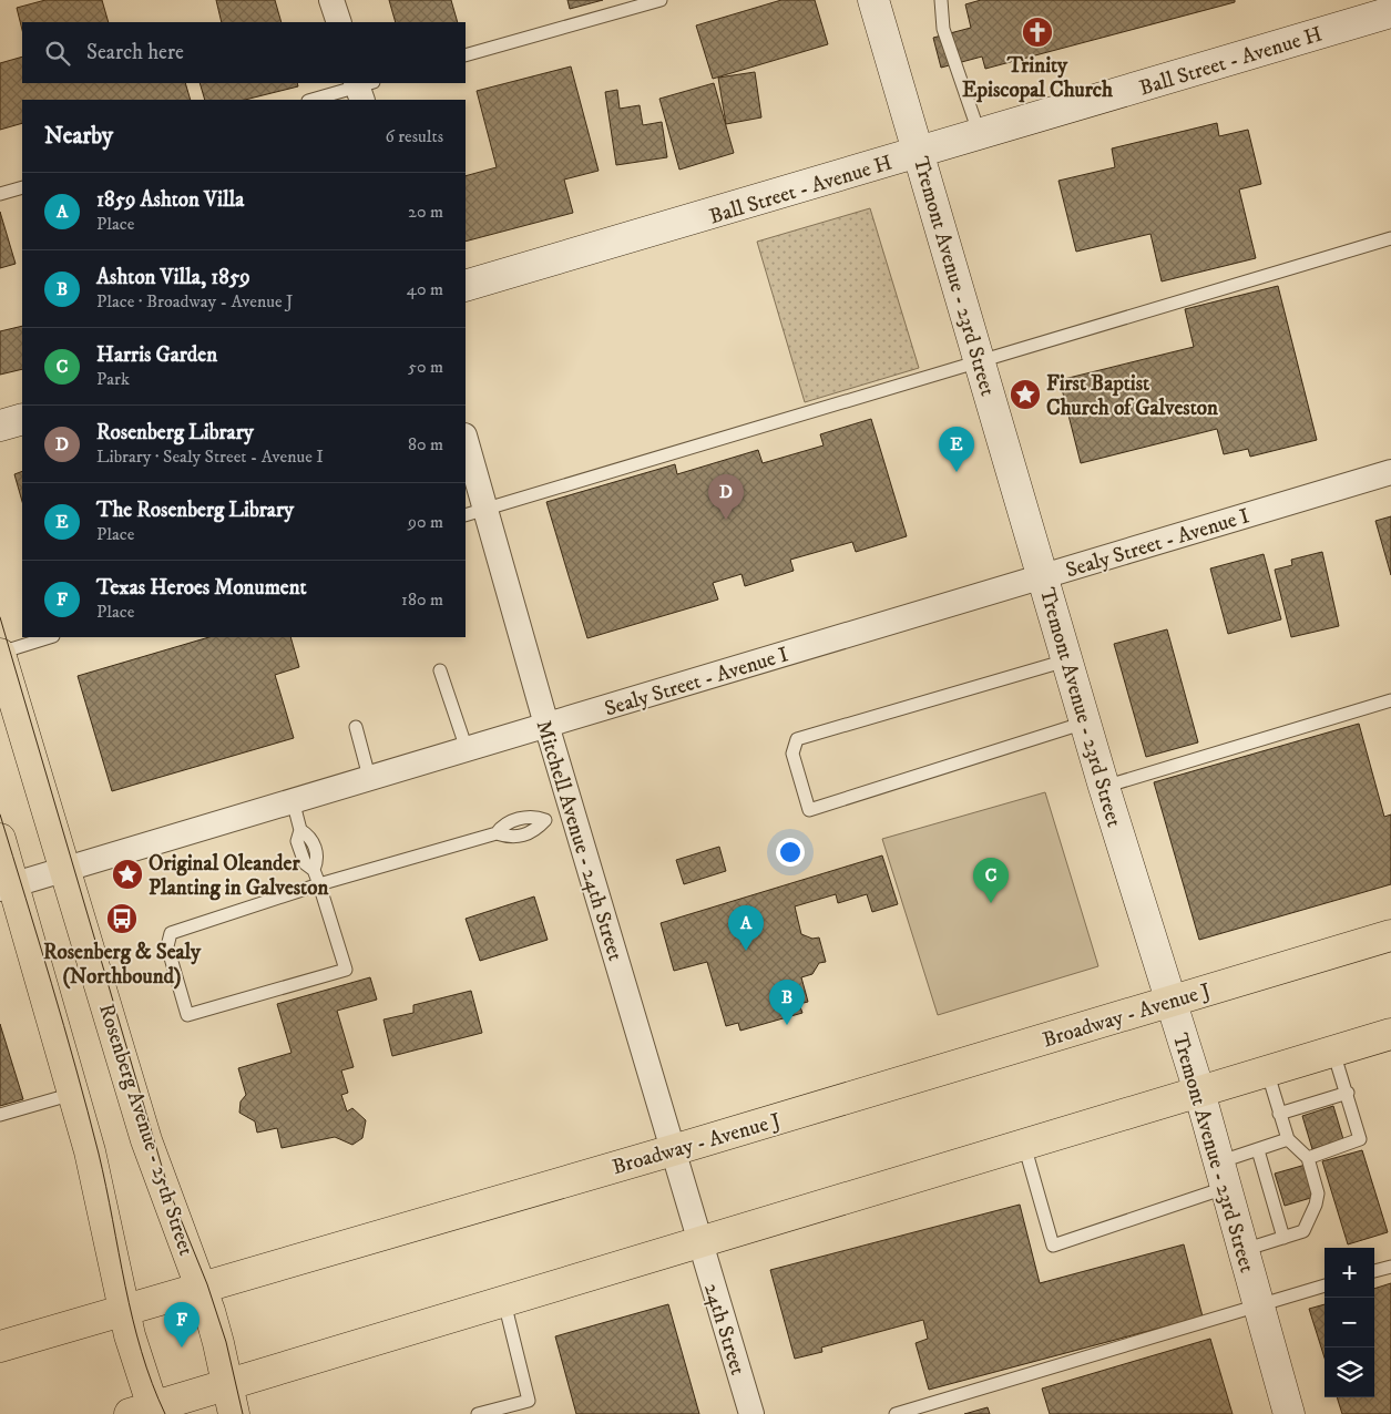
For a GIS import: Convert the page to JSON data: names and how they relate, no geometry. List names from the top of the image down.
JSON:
{
  "streets": {
    "main road": ["Broadway - Avenue J", "Rosenberg Avenue - 25th Street"],
    "street": [
      "Ball Street - Avenue H",
      "Tremont Avenue - 23rd Street",
      "Sealy Street - Avenue I",
      "Mitchell Avenue - 24th Street",
      "24th Street"
    ]
  },
  "crossings": [
    ["Ball Street - Avenue H", "Tremont Avenue - 23rd Street"],
    ["Tremont Avenue - 23rd Street", "Sealy Street - Avenue I"],
    ["Tremont Avenue - 23rd Street", "Broadway - Avenue J"],
    ["Sealy Street - Avenue I", "Mitchell Avenue - 24th Street"],
    ["Sealy Street - Avenue I", "Rosenberg Avenue - 25th Street"],
    ["Mitchell Avenue - 24th Street", "Broadway - Avenue J"],
    ["Mitchell Avenue - 24th Street", "24th Street"],
    ["Broadway - Avenue J", "Rosenberg Avenue - 25th Street"]
  ],
  "places": {
    "church": ["Trinity Episcopal Church"],
    "place": ["First Baptist Church of Galveston", "Original Oleander Planting in Galveston"],
    "bus stop": ["Rosenberg & Sealy (Northbound)"]
  },
  "page": {
    "search": "Search here",
    "heading": ["Nearby", "6 results"],
    "list": [
      {
        "mark": "A",
        "name": "1859 Ashton Villa",
        "note": "Place",
        "value": "20 m"
      },
      {
        "mark": "B",
        "name": "Ashton Villa, 1859",
        "note": "Place · Broadway - Avenue J",
        "value": "40 m"
      },
      {
        "mark": "C",
        "name": "Harris Garden",
        "note": "Park",
        "value": "50 m"
      },
      {
        "mark": "D",
        "name": "Rosenberg Library",
        "note": "Library · Sealy Street - Avenue I",
        "value": "80 m"
      },
      {
        "mark": "E",
        "name": "The Rosenberg Library",
        "note": "Place",
        "value": "90 m"
      },
      {
        "mark": "F",
        "name": "Texas Heroes Monument",
        "note": "Place",
        "value": "180 m"
      }
    ],
    "pins": [
      "E",
      "D",
      "C",
      "A",
      "B",
      "F"
    ],
    "map_buttons": ["+", "−"]
  }
}
